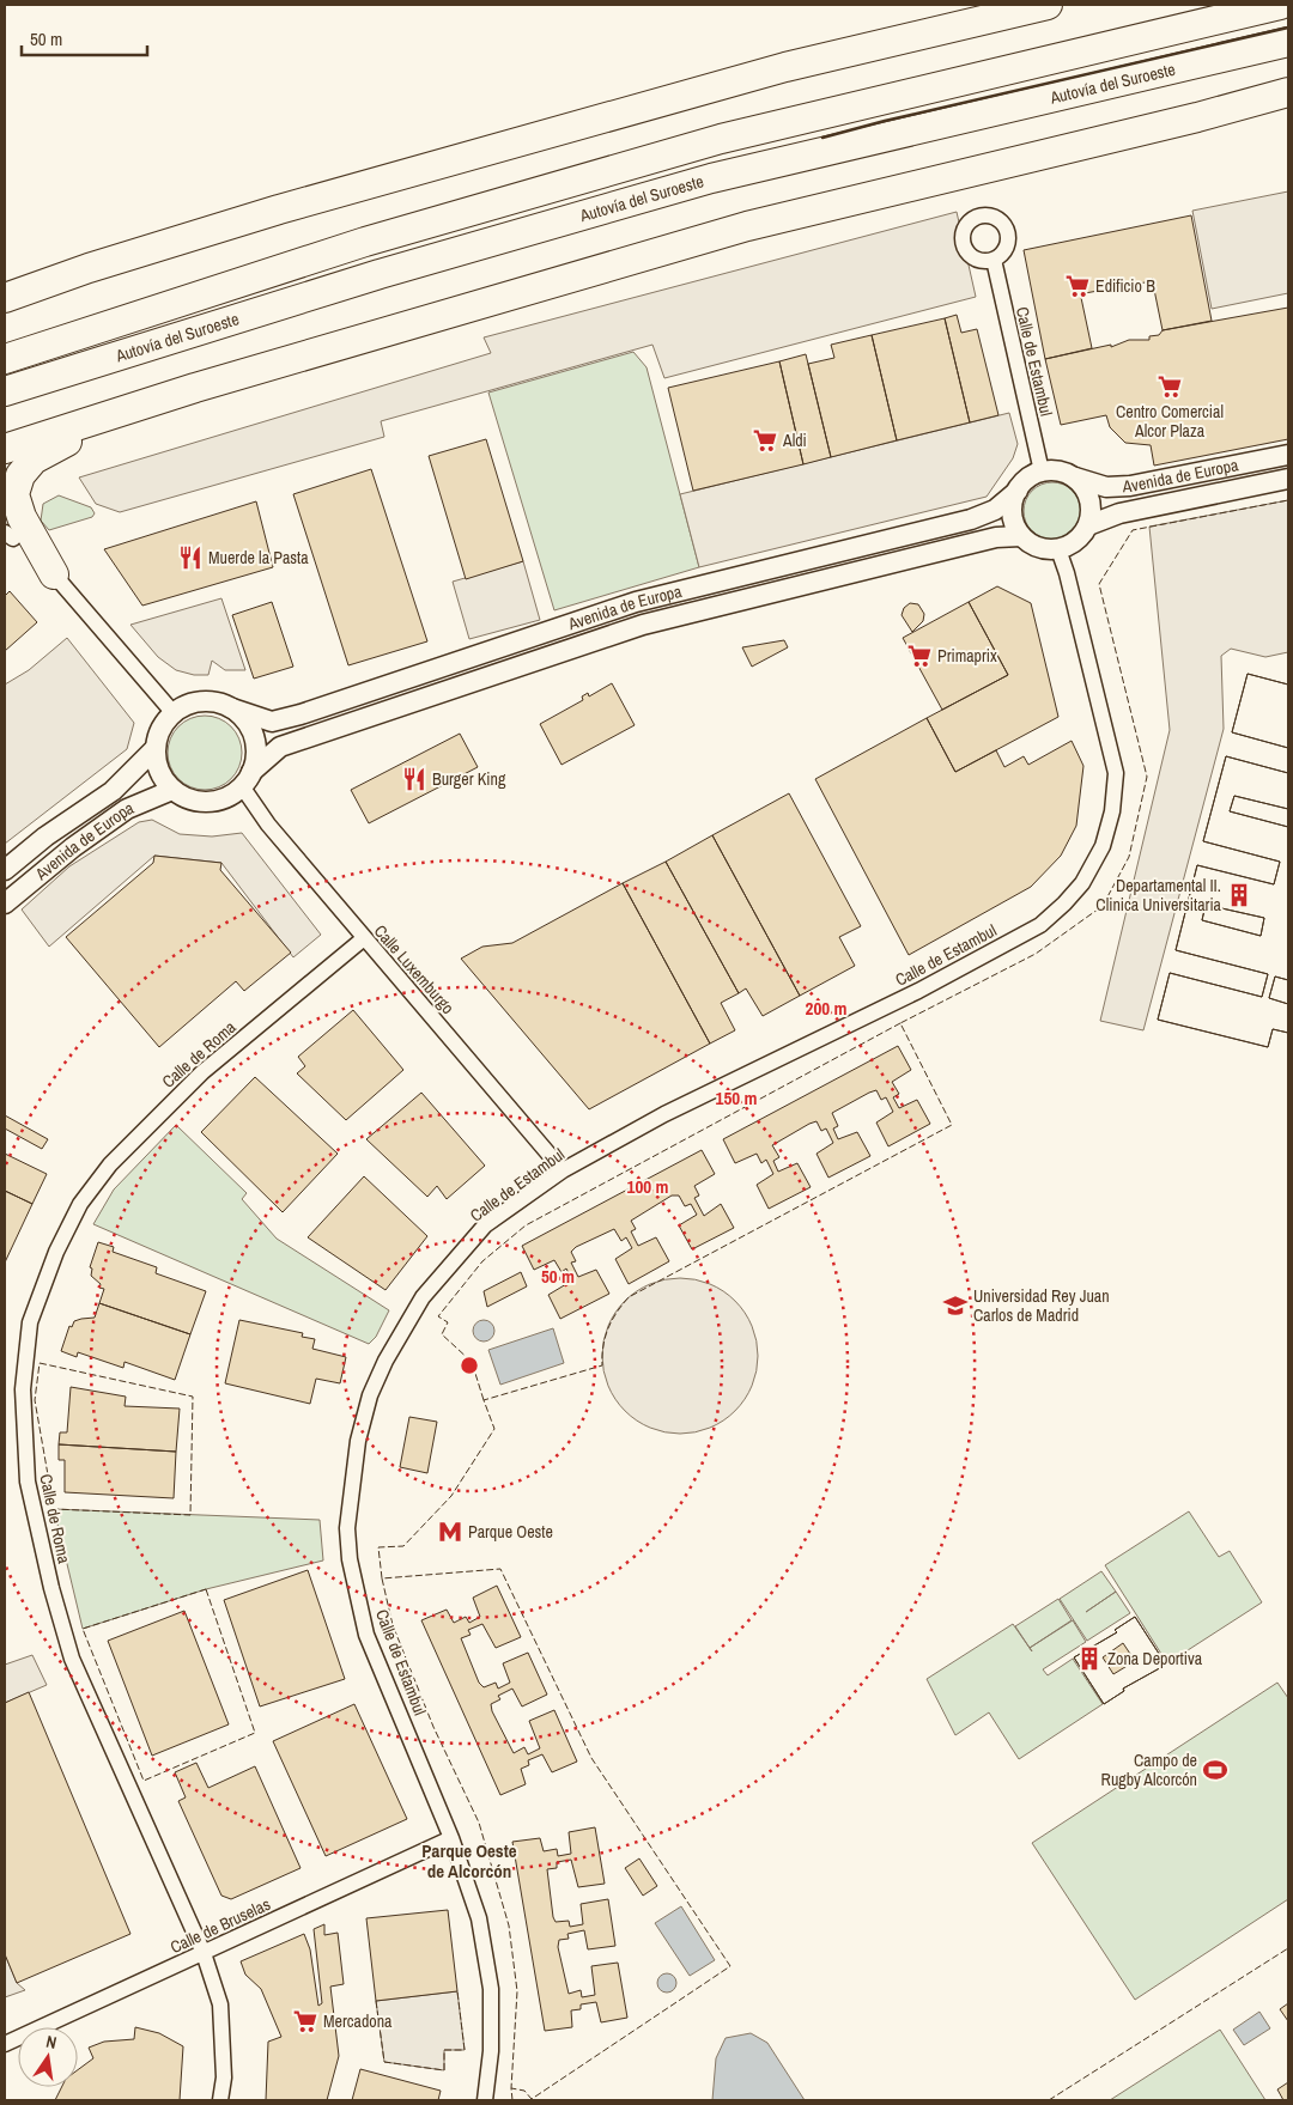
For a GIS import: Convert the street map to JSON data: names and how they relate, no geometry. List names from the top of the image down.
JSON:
{
  "streets": {
    "highway": ["Autovía del Suroeste"],
    "street": [
      "Calle de Estambul",
      "Avenida de Europa",
      "Calle Luxemburgo",
      "Calle de Roma",
      "Calle de Bruselas"
    ]
  },
  "crossings": [
    ["Calle de Estambul", "Avenida de Europa"],
    ["Calle de Estambul", "Calle Luxemburgo"],
    ["Calle de Estambul", "Calle de Bruselas"],
    ["Avenida de Europa", "Calle Luxemburgo"],
    ["Calle Luxemburgo", "Calle de Roma"],
    ["Calle de Roma", "Calle de Bruselas"]
  ],
  "districts": ["Parque Oeste de Alcorcón"],
  "places": {
    "supermarket": [
      "Edificio B",
      "Centro Comercial Alcor Plaza",
      "Aldi",
      "Primaprix",
      "Mercadona"
    ],
    "restaurant": ["Muerde la Pasta", "Burger King"],
    "building": ["Departamental II. Clinica Universitaria", "Zona Deportiva"],
    "school or university": ["Universidad Rey Juan Carlos de Madrid"],
    "metro station": ["Parque Oeste"],
    "sports": ["Campo de Rugby Alcorcón"]
  },
  "scale_bar": "50 m",
  "north": "top",
  "rings": [
    "200 m",
    "150 m",
    "100 m",
    "50 m"
  ]
}
